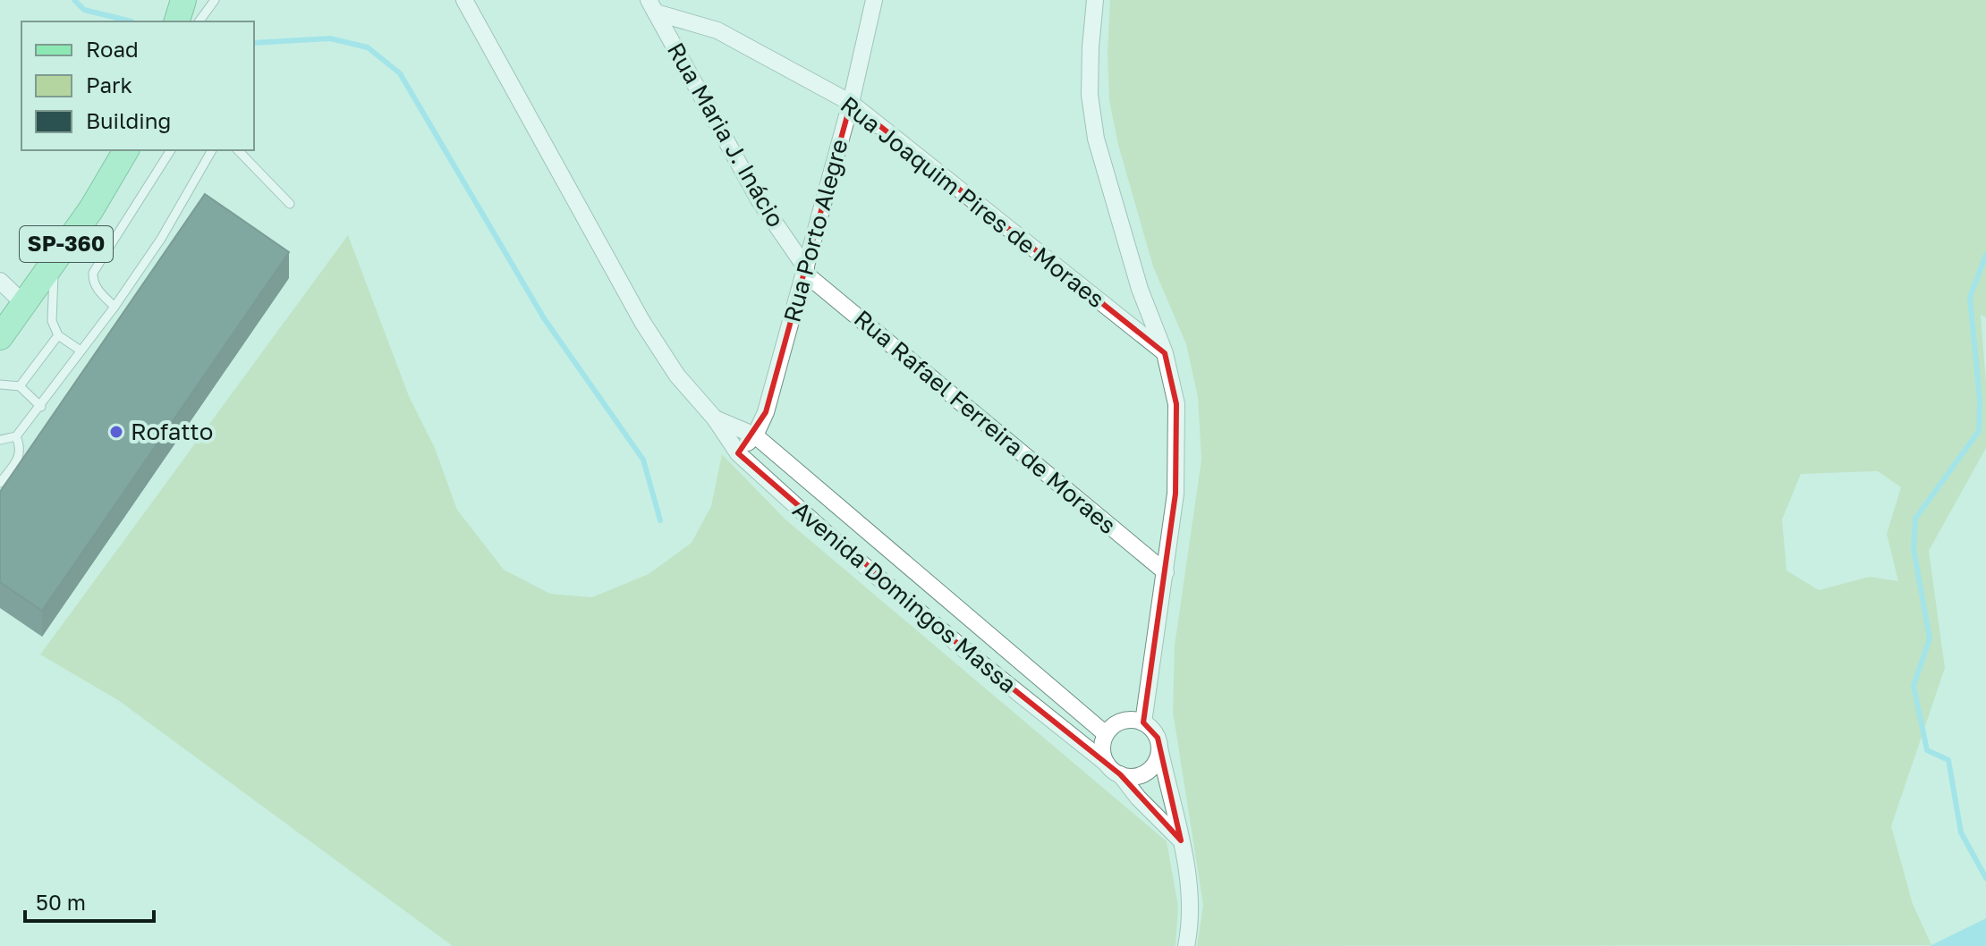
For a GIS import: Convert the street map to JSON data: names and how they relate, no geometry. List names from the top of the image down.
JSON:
{
  "streets": {
    "main road": ["SP-360"],
    "street": [
      "Rua Maria J. Inácio",
      "Rua Joaquim Pires de Moraes",
      "Rua Porto Alegre",
      "Rua Rafael Ferreira de Moraes",
      "Avenida Domingos Massa"
    ]
  },
  "crossings": [
    ["Rua Maria J. Inácio", "Rua Joaquim Pires de Moraes"],
    ["Rua Maria J. Inácio", "Rua Porto Alegre"],
    ["Rua Maria J. Inácio", "Rua Rafael Ferreira de Moraes"],
    ["Rua Joaquim Pires de Moraes", "Rua Porto Alegre"],
    ["Rua Porto Alegre", "Rua Rafael Ferreira de Moraes"],
    ["Rua Porto Alegre", "Avenida Domingos Massa"]
  ],
  "places": ["Rofatto"],
  "legend": ["Road", "Park", "Building"],
  "scale_bar": "50 m"
}
